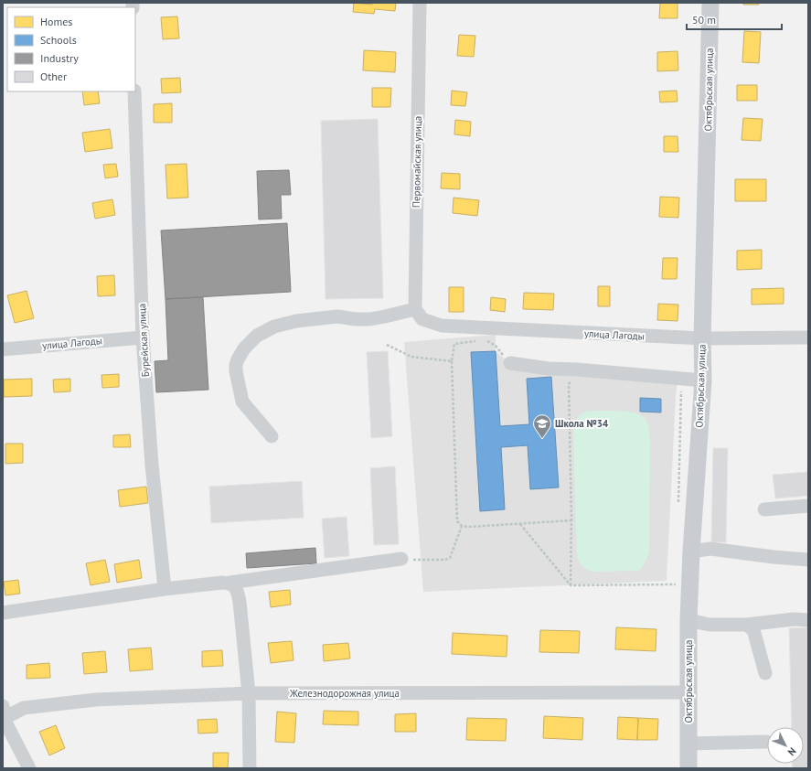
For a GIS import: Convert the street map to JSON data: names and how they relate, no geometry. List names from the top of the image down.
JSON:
{
  "streets": {
    "main road": ["Октябрьская улица"],
    "street": [
      "Первомайская улица",
      "улица Лагоды",
      "Бурейская улица",
      "Железнодорожная улица"
    ]
  },
  "crossings": [
    ["Октябрьская улица", "улица Лагоды"],
    ["Октябрьская улица", "Железнодорожная улица"],
    ["Первомайская улица", "улица Лагоды"],
    ["улица Лагоды", "Бурейская улица"]
  ],
  "places": {
    "school or university": ["Школа №34"]
  },
  "legend": [
    "Homes",
    "Schools",
    "Industry",
    "Other"
  ],
  "scale_bar": "50 m",
  "north": "bottom right"
}
